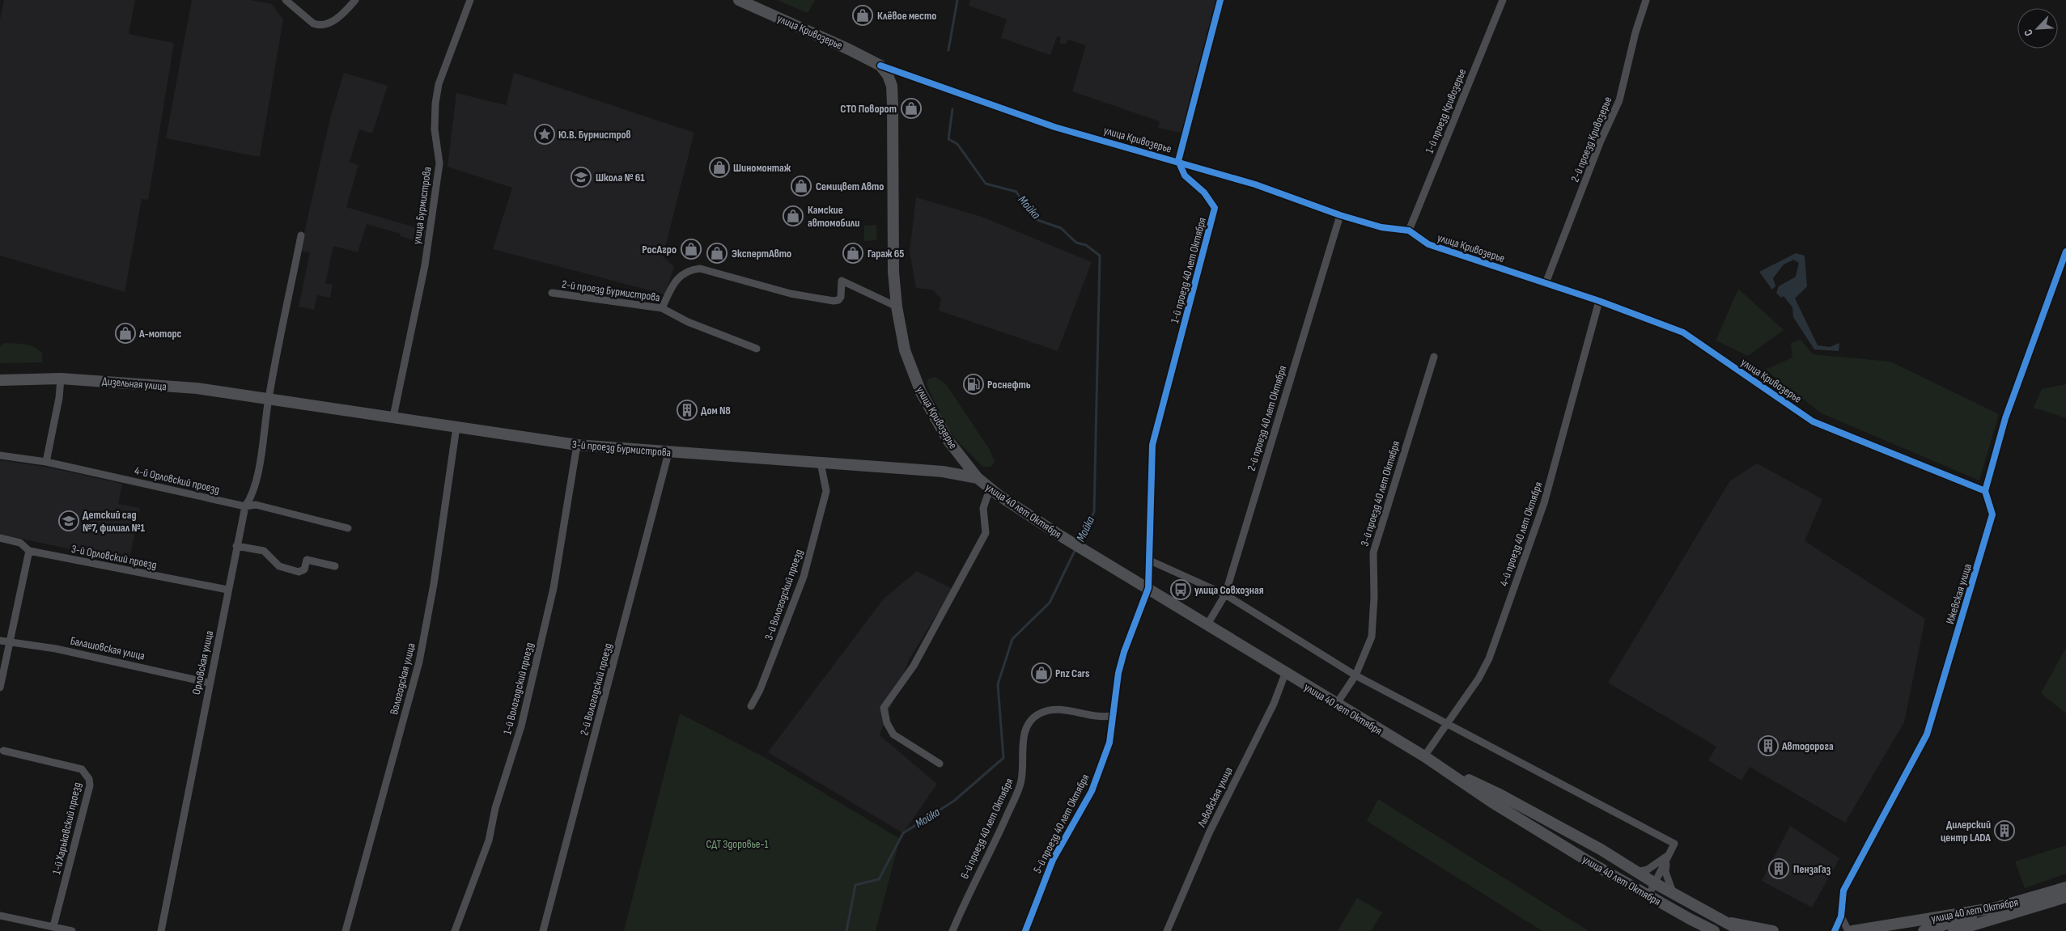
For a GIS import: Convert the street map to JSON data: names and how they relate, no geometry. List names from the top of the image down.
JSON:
{
  "streets": {
    "main road": [
      "улица Кривозерье",
      "Дизельная улица",
      "3-й проезд Бурмистрова",
      "улица 40 лет Октября"
    ],
    "street": [
      "1-й проезд Кривозерье",
      "2-й проезд Кривозерье",
      "улица Бурмистрова",
      "1-й проезд 40 лет Октября",
      "2-й проезд Бурмистрова",
      "2-й проезд 40 лет Октября",
      "4-й Орловский проезд",
      "3-й проезд 40 лет Октября",
      "4-й проезд 40 лет Октября",
      "3-й Орловский проезд",
      "Ижевская улица",
      "3-й Вологодский проезд",
      "Балашовская улица",
      "Орловская улица",
      "Вологодская улица",
      "1-й Вологодский проезд",
      "2-й Вологодский проезд",
      "Львовская улица",
      "5-й проезд 40 лет Октября",
      "1-й Харьковский проезд",
      "6-й проезд 40 лет Октября"
    ]
  },
  "crossings": [
    ["улица Кривозерье", "1-й проезд Кривозерье"],
    ["улица Кривозерье", "2-й проезд Кривозерье"],
    ["улица Кривозерье", "1-й проезд 40 лет Октября"],
    ["улица Кривозерье", "2-й проезд 40 лет Октября"],
    ["улица Кривозерье", "3-й проезд Бурмистрова"],
    ["улица Кривозерье", "улица 40 лет Октября"],
    ["улица Кривозерье", "4-й проезд 40 лет Октября"],
    ["улица Кривозерье", "Ижевская улица"],
    ["улица Бурмистрова", "3-й проезд Бурмистрова"],
    ["1-й проезд 40 лет Октября", "5-й проезд 40 лет Октября"],
    ["Дизельная улица", "3-й проезд Бурмистрова"],
    ["Дизельная улица", "Орловская улица"],
    ["2-й проезд 40 лет Октября", "улица 40 лет Октября"],
    ["3-й проезд Бурмистрова", "улица 40 лет Октября"],
    ["3-й проезд Бурмистрова", "3-й Вологодский проезд"],
    ["3-й проезд Бурмистрова", "Орловская улица"],
    ["3-й проезд Бурмистрова", "Вологодская улица"],
    ["3-й проезд Бурмистрова", "1-й Вологодский проезд"],
    ["3-й проезд Бурмистрова", "2-й Вологодский проезд"],
    ["4-й Орловский проезд", "Орловская улица"],
    ["3-й проезд 40 лет Октября", "улица 40 лет Октября"],
    ["улица 40 лет Октября", "4-й проезд 40 лет Октября"],
    ["улица 40 лет Октября", "Львовская улица"],
    ["улица 40 лет Октября", "5-й проезд 40 лет Октября"],
    ["3-й Орловский проезд", "Орловская улица"],
    ["Балашовская улица", "Орловская улица"],
    ["5-й проезд 40 лет Октября", "6-й проезд 40 лет Октября"]
  ],
  "water": ["Мойка"],
  "parks": ["СДТ Здоровье-1"],
  "places": {
    "shop": [
      "Клёвое место",
      "СТО Поворот",
      "Шиномонтаж",
      "Семицвет Авто",
      "Камские автомобили",
      "РосАгро",
      "ЭкспертАвто",
      "Гараж 65",
      "А-моторс",
      "Pnz Cars"
    ],
    "place": ["Ю.В. Бурмистров"],
    "school or university": ["Школа № 61", "Детский сад №7, филиал №1"],
    "fuel station": ["Роснефть"],
    "building": [
      "Дом N8",
      "Автодорога",
      "Дилерский центр LADA",
      "ПензаГаз"
    ],
    "bus stop": ["улица Совхозная"]
  },
  "north": "bottom left"
}
